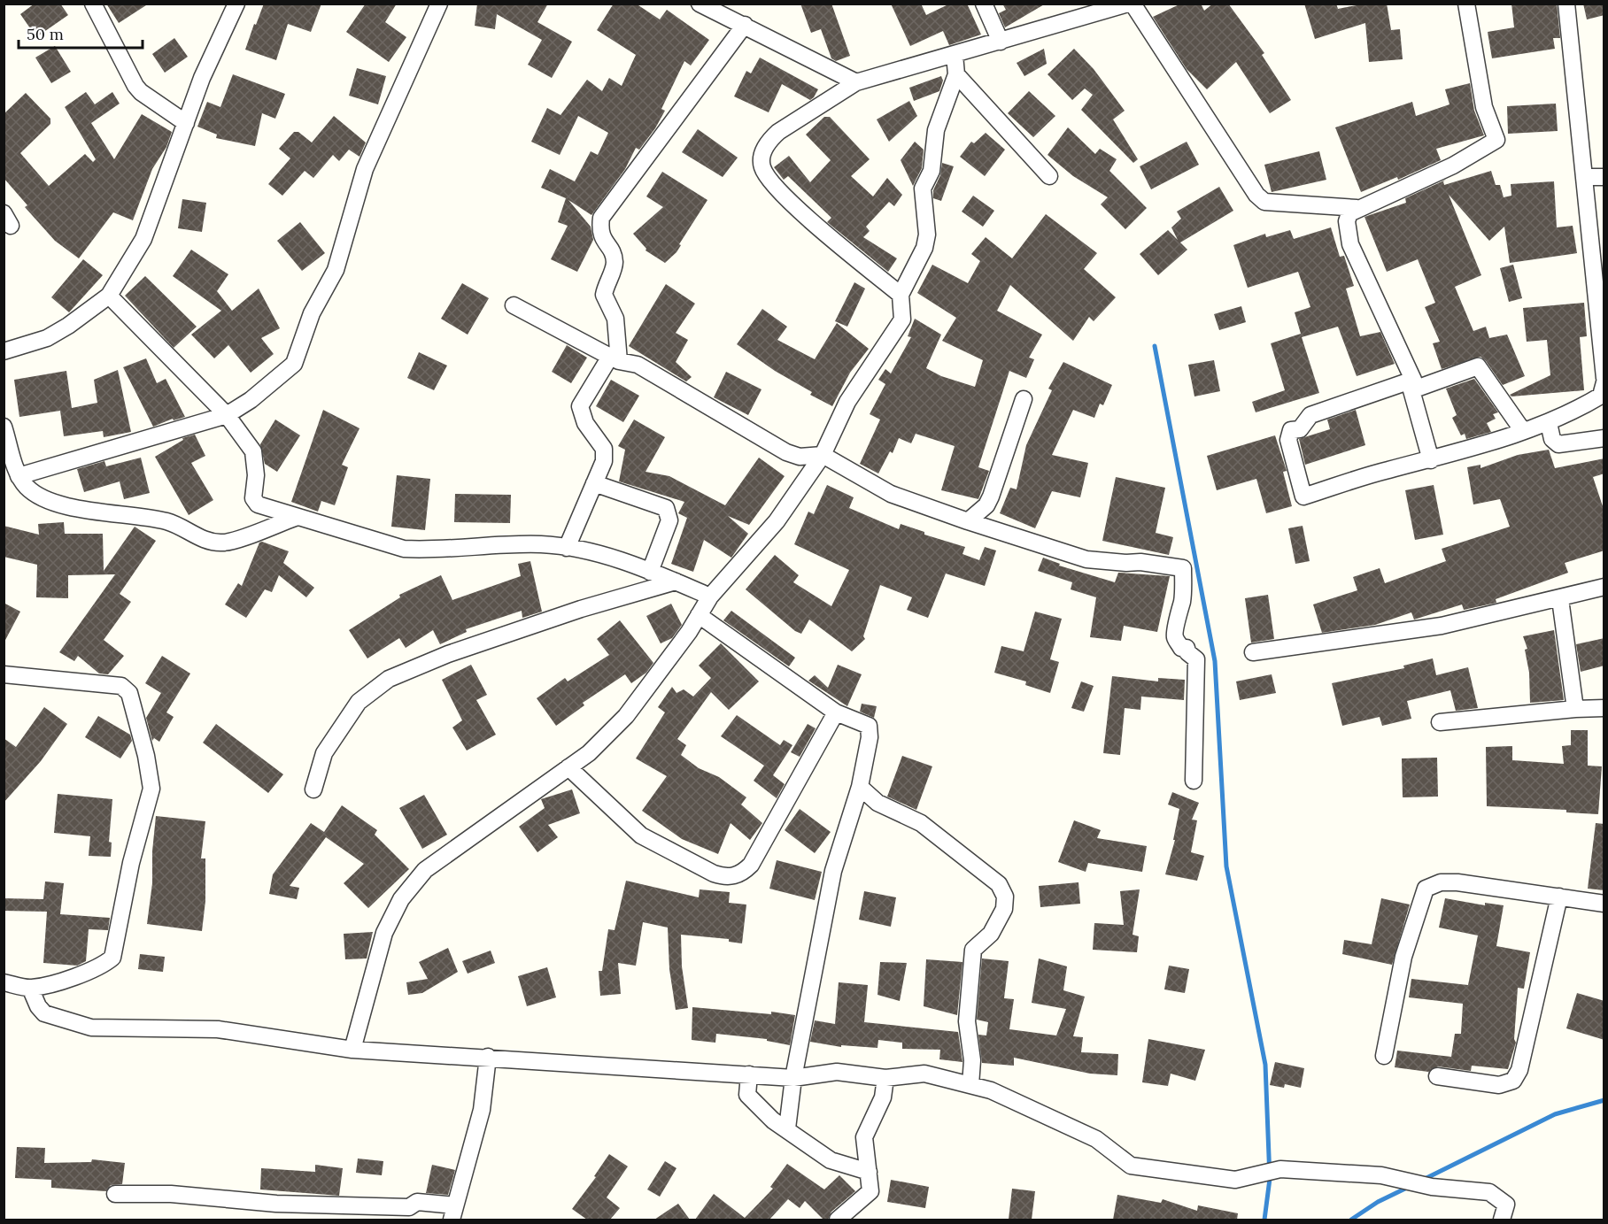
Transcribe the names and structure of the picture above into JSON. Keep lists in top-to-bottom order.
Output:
{
  "scale_bar": "50 m"
}
